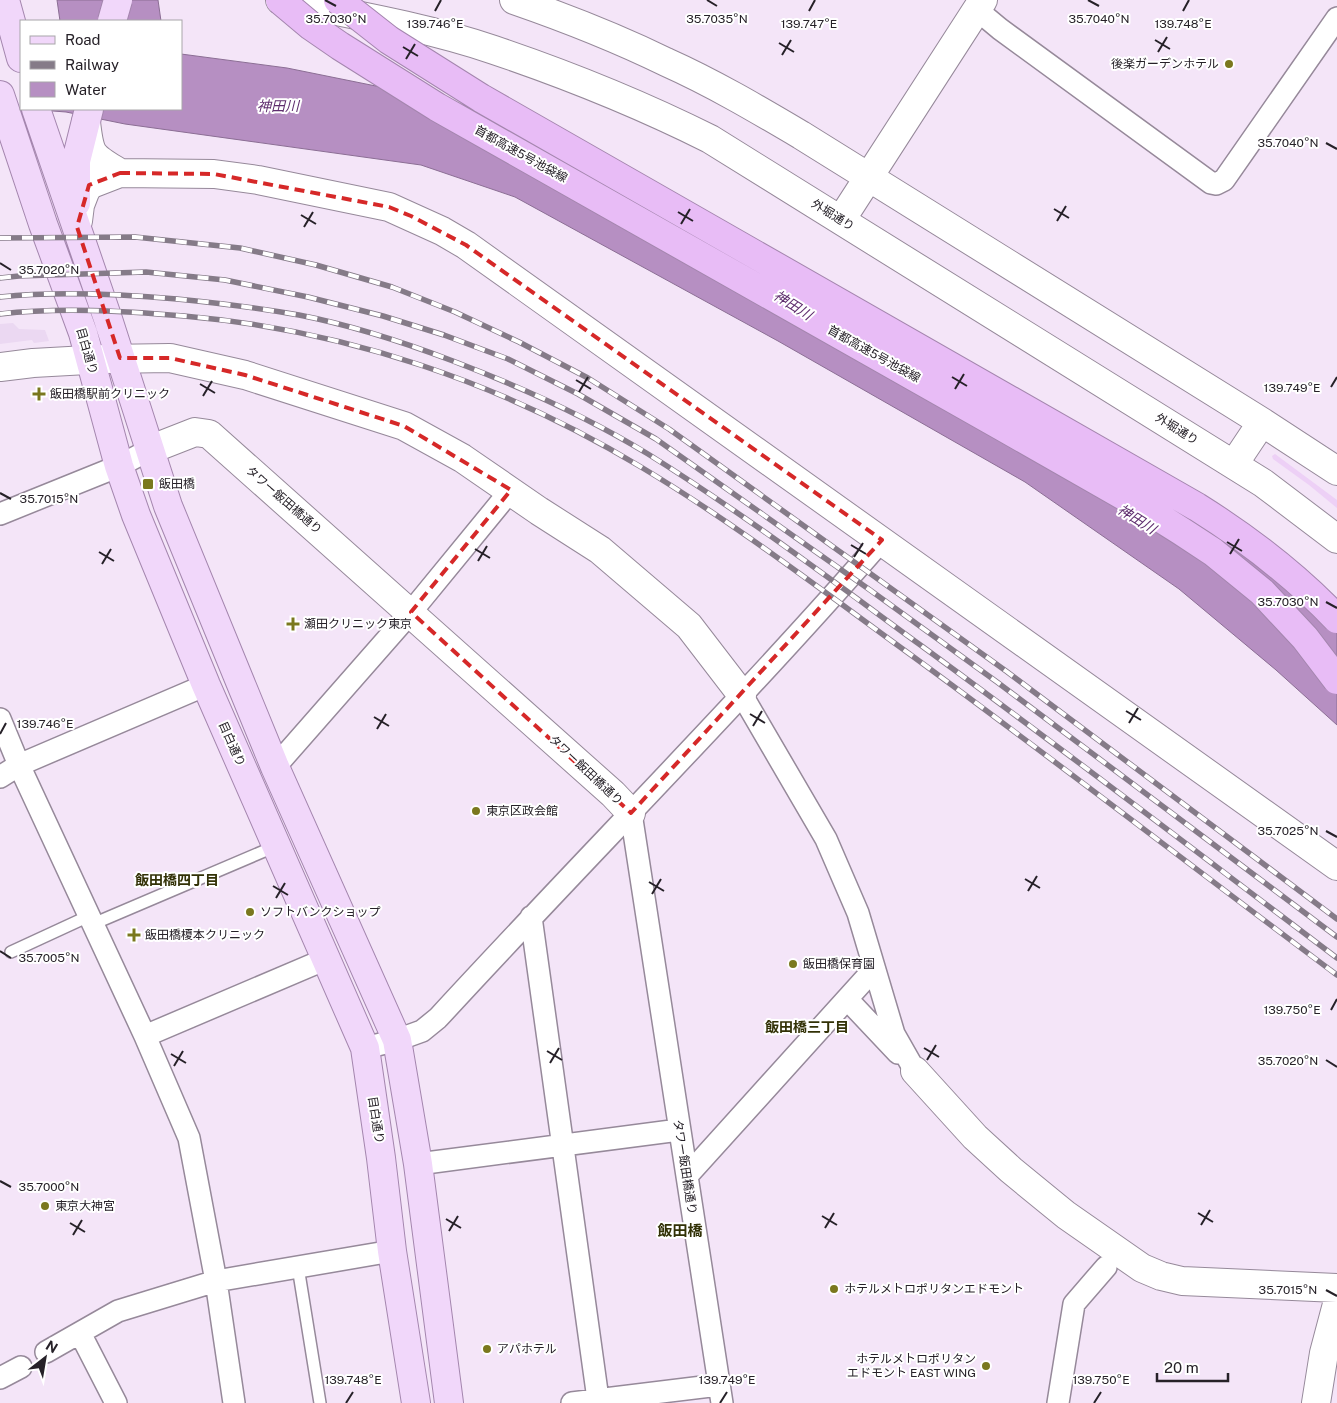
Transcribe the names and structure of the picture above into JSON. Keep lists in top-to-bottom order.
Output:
{
  "streets": {
    "highway": ["首都高速5号池袋線"],
    "main road": ["目白通り"],
    "street": ["外堀通り", "タワー飯田橋通り"]
  },
  "crossings": [
    ["首都高速5号池袋線", "外堀通り"]
  ],
  "districts": ["飯田橋四丁目", "飯田橋三丁目", "飯田橋"],
  "water": ["神田川"],
  "places": {
    "other": [
      "後楽ガーデンホテル",
      "東京区政会館",
      "ソフトバンクショップ",
      "飯田橋保育園",
      "東京大神宮",
      "ホテルメトロポリタンエドモント",
      "アパホテル",
      "ホテルメトロポリタン エドモント EAST WING"
    ],
    "health": ["飯田橋駅前クリニック", "瀬田クリニック東京", "飯田橋榎本クリニック"],
    "transit": ["飯田橋"]
  },
  "legend": ["Road", "Railway", "Water"],
  "scale_bar": "20 m",
  "north": "top right",
  "coordinates": [
    "35.7030°N",
    "35.7035°N",
    "35.7040°N",
    "139.747°E",
    "139.746°E",
    "139.748°E",
    "35.7020°N",
    "139.749°E",
    "35.7015°N",
    "35.7025°N",
    "35.7005°N",
    "139.750°E",
    "35.7000°N"
  ]
}
